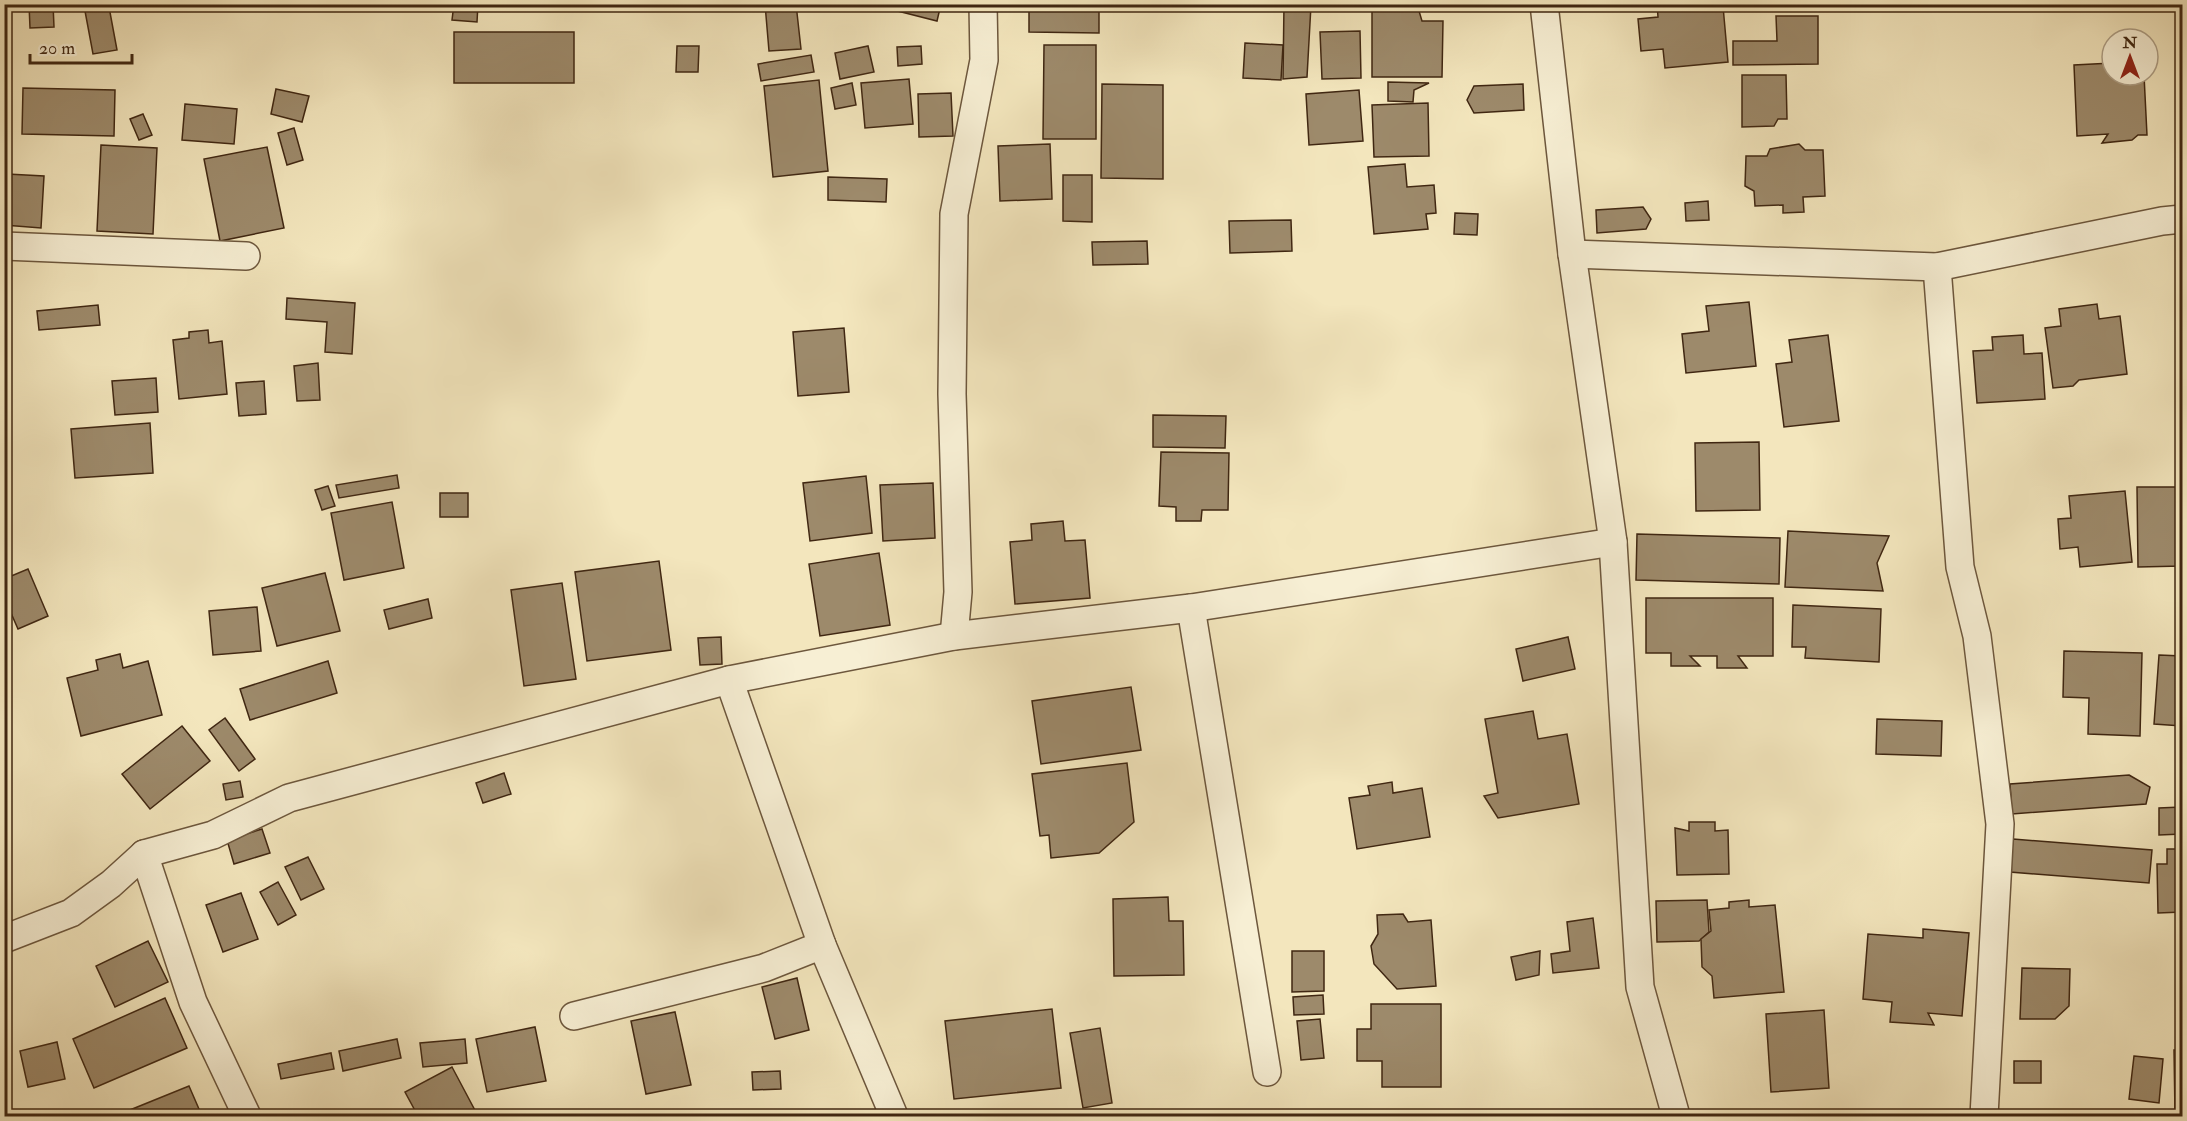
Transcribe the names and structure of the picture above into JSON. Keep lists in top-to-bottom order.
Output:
{
  "scale_bar": "20 m",
  "north": "top"
}
